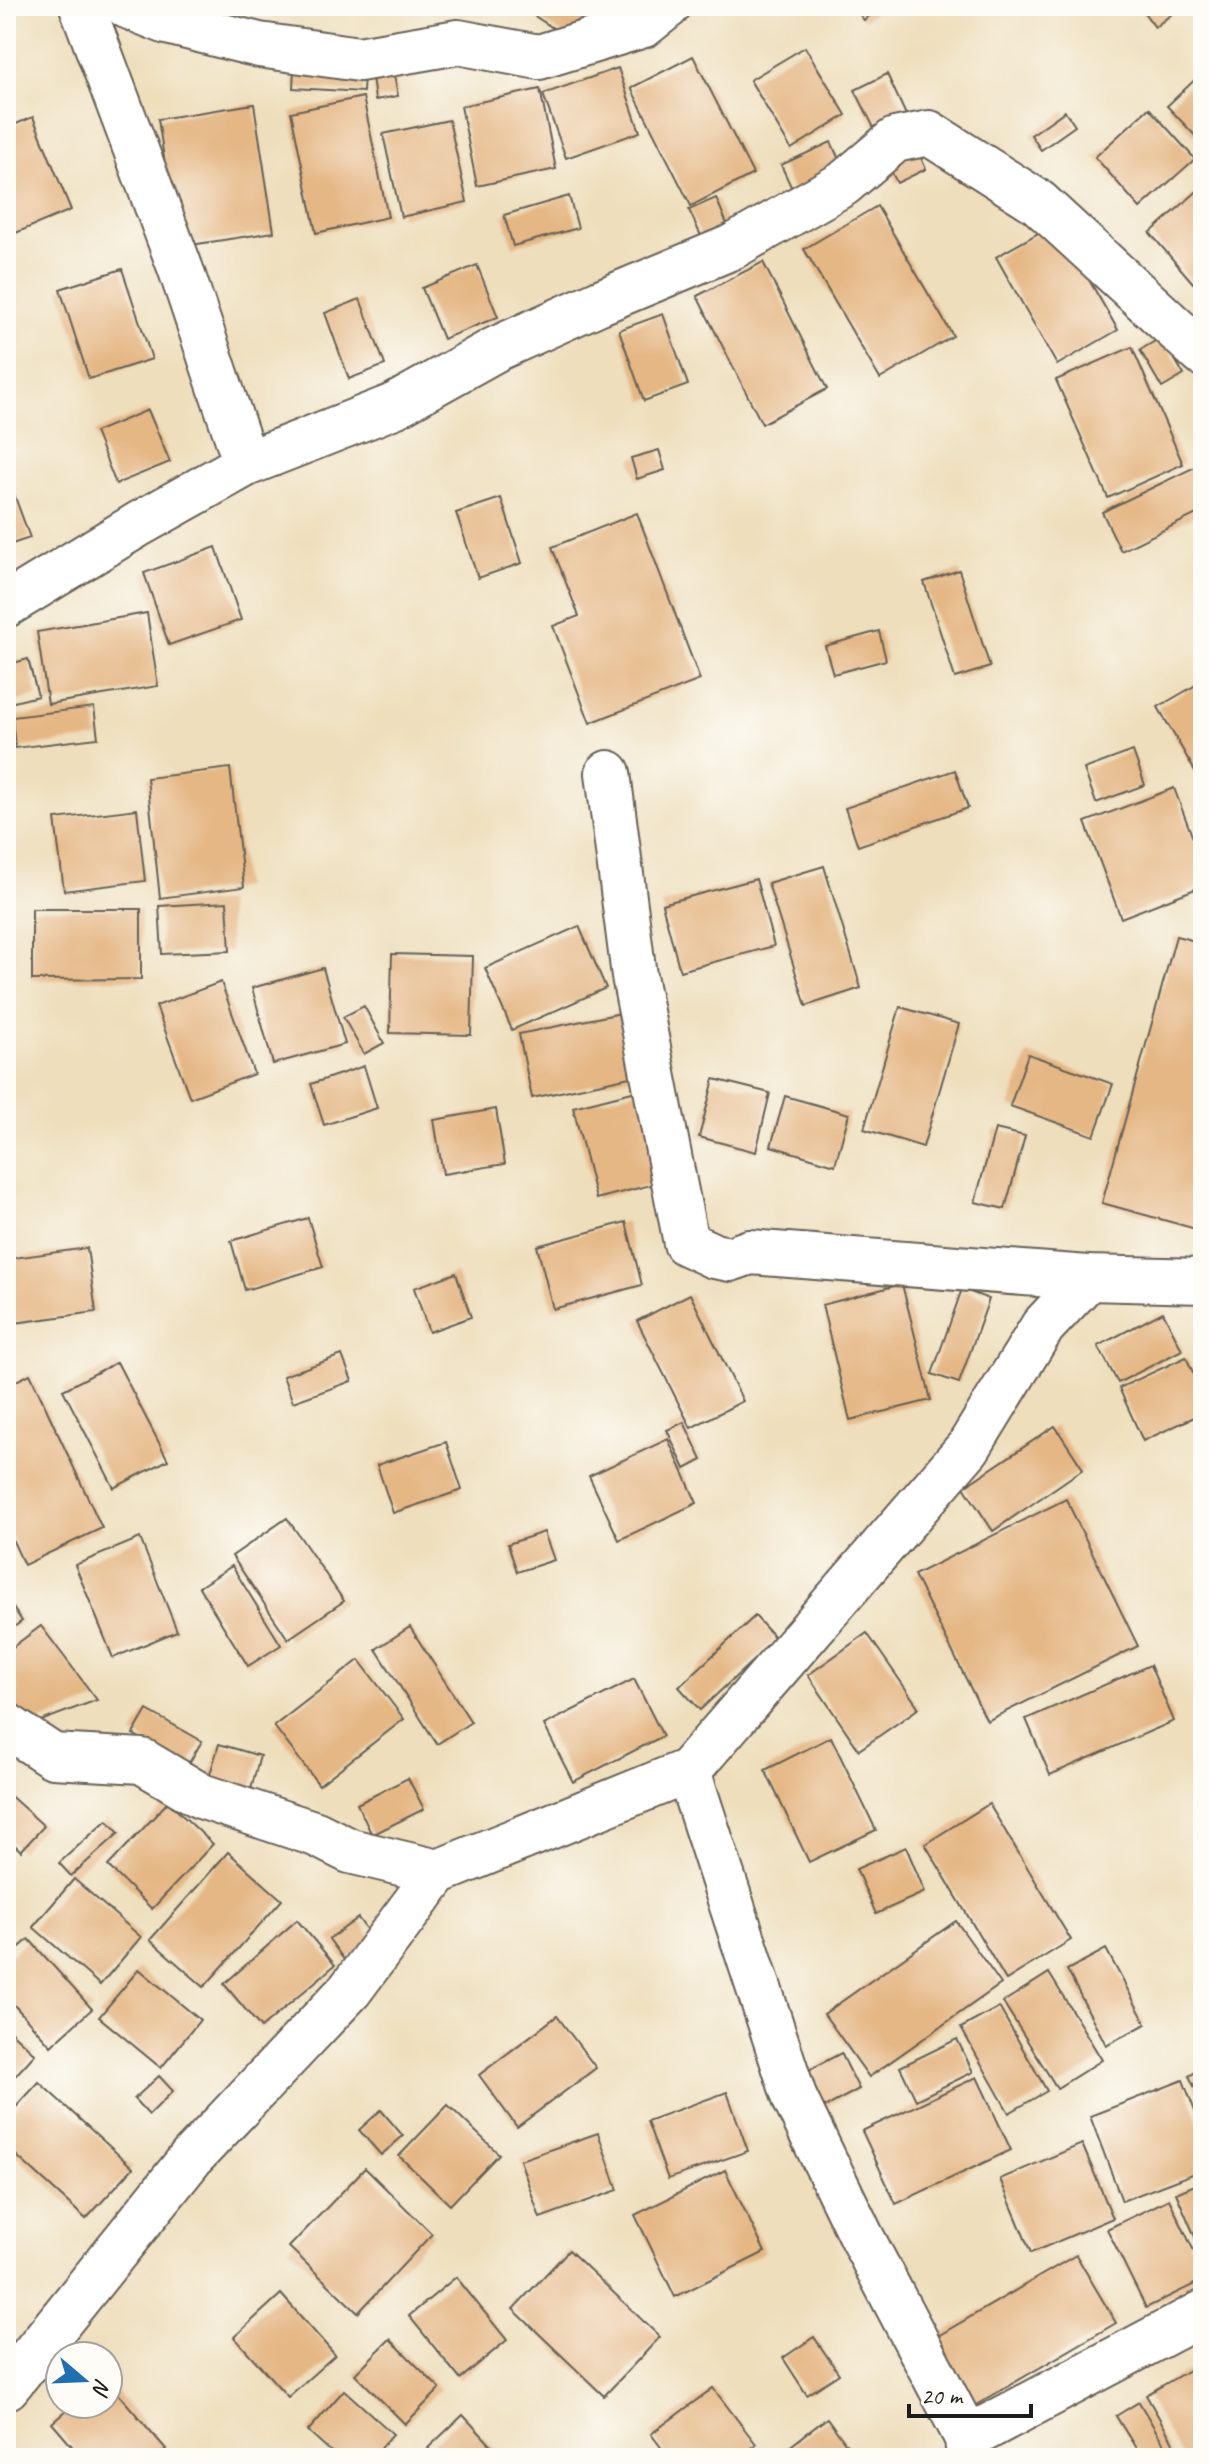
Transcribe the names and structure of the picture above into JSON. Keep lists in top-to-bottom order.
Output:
{
  "scale_bar": "20 m",
  "north": "right"
}
